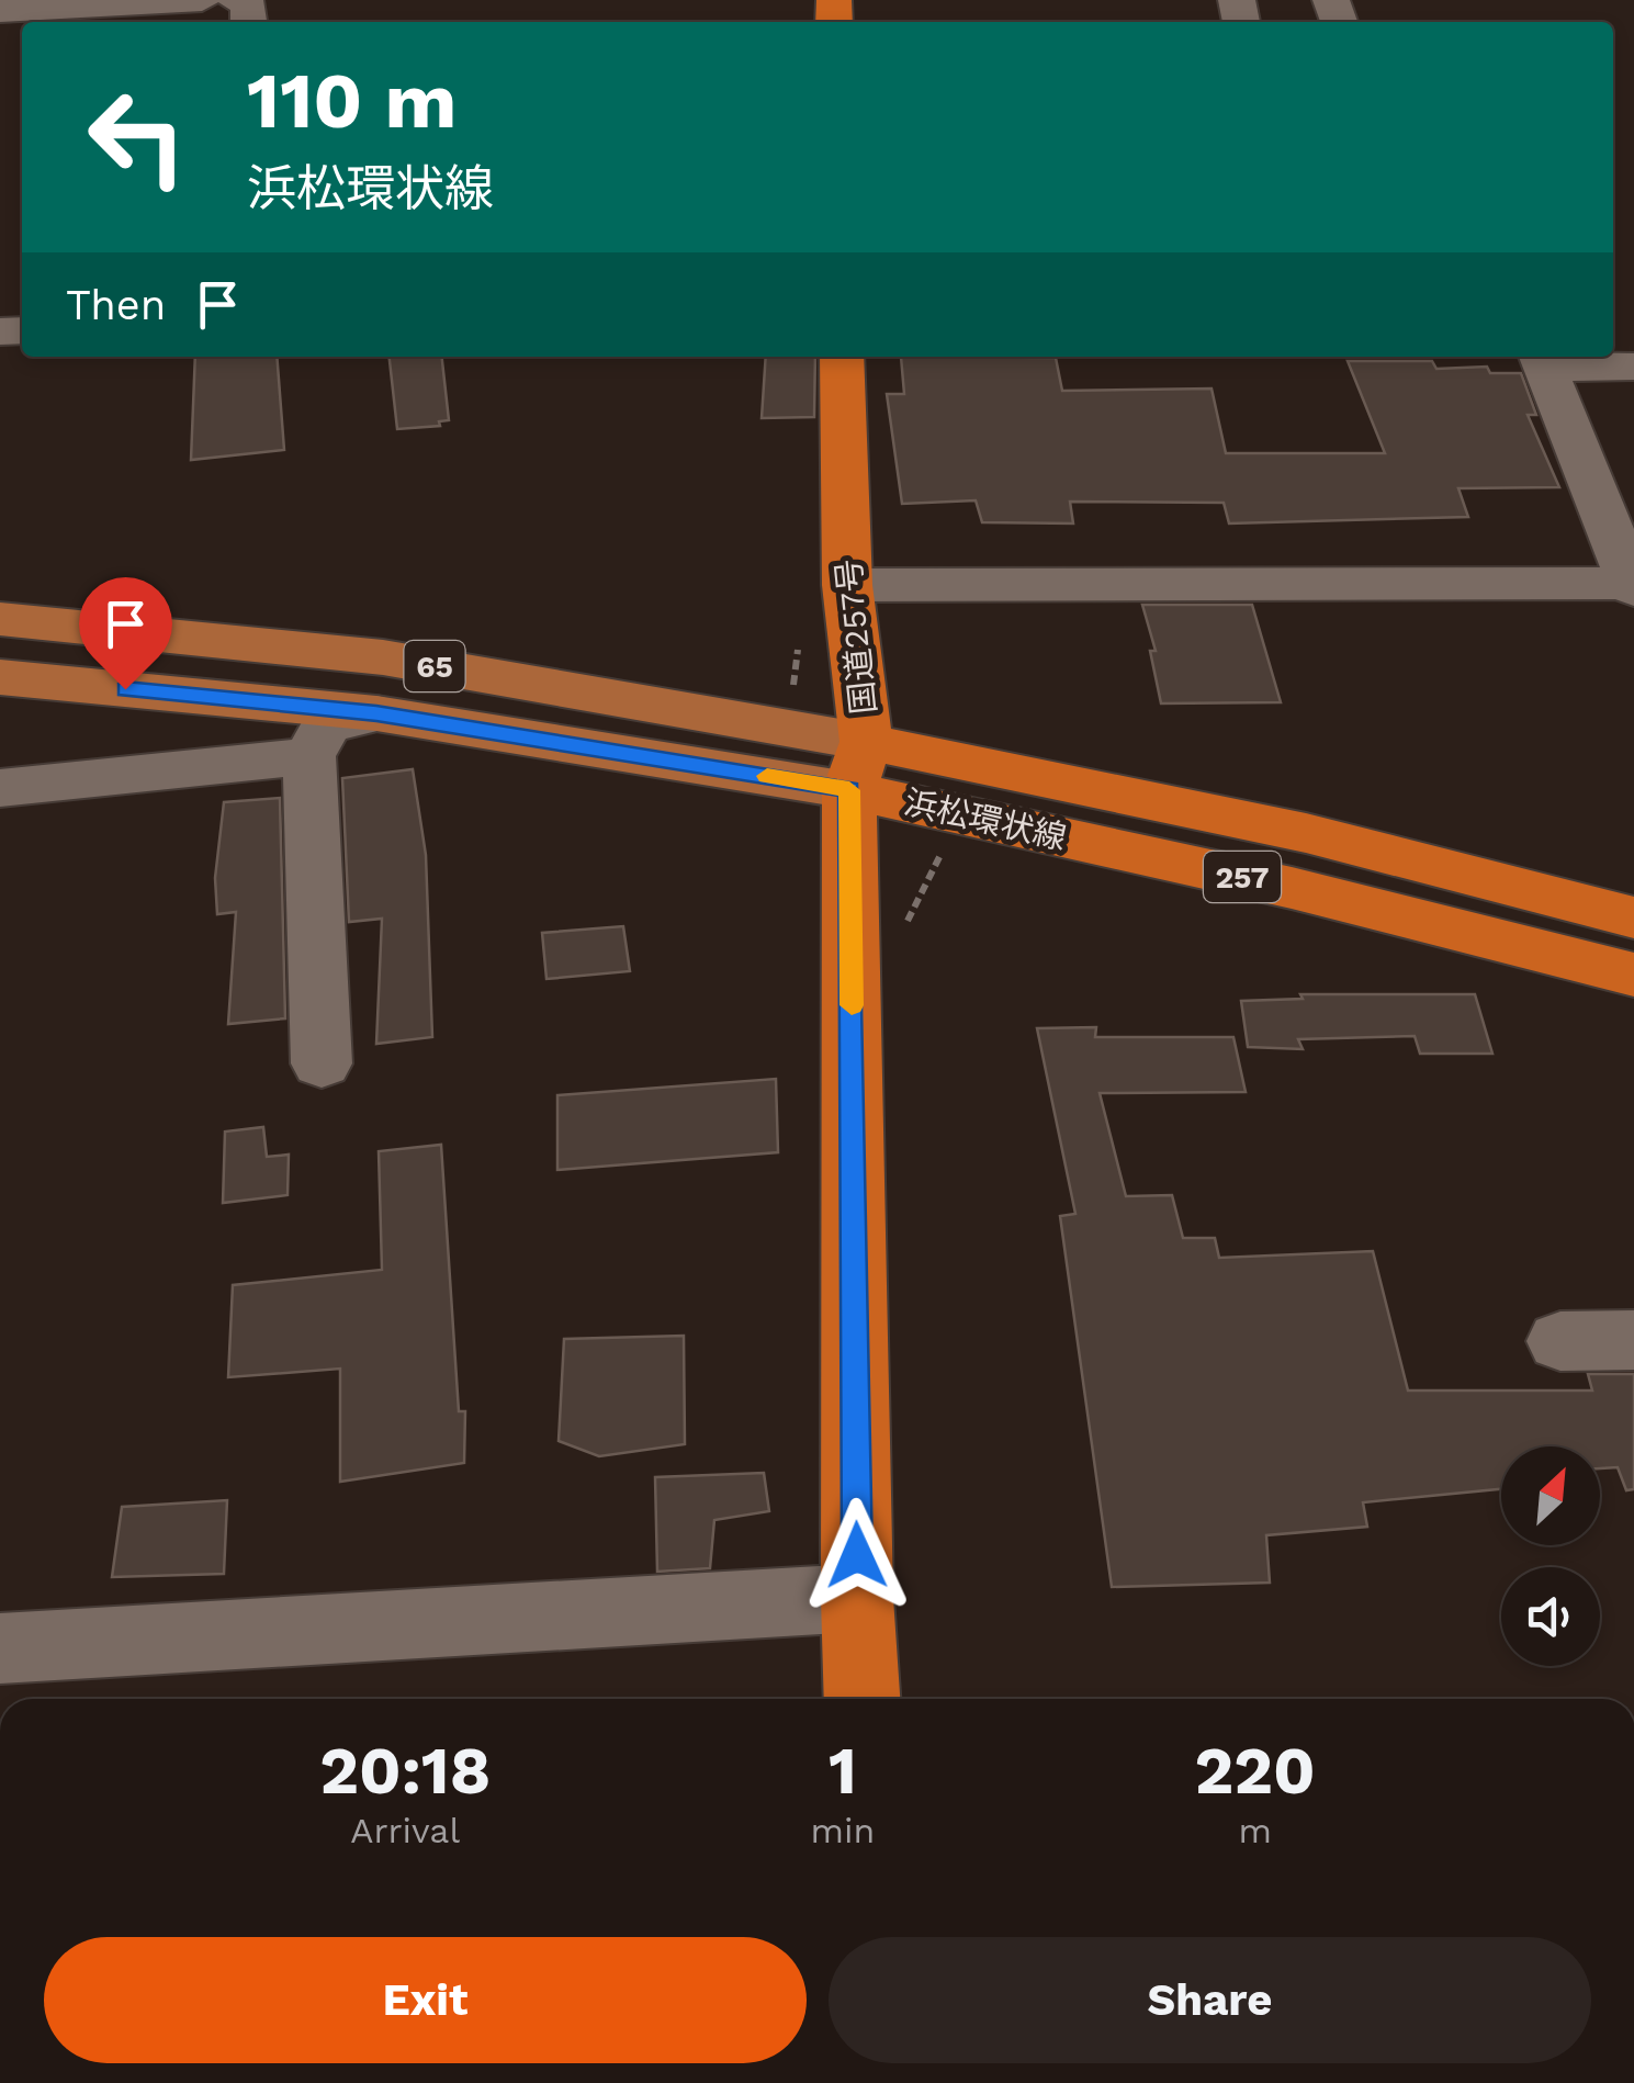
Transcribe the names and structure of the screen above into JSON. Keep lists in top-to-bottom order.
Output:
{
  "streets": {
    "highway": ["国道257号", "浜松環状線", "257"],
    "main road": ["65"]
  },
  "crossings": [
    ["国道257号", "浜松環状線"]
  ],
  "north": "top right",
  "page": {
    "turn": ["110 m", "浜松環状線"],
    "then": "Then",
    "eta": [
      "20:18",
      "Arrival",
      "1",
      "min",
      "220",
      "m"
    ],
    "buttons": ["Exit", "Share"]
  }
}
